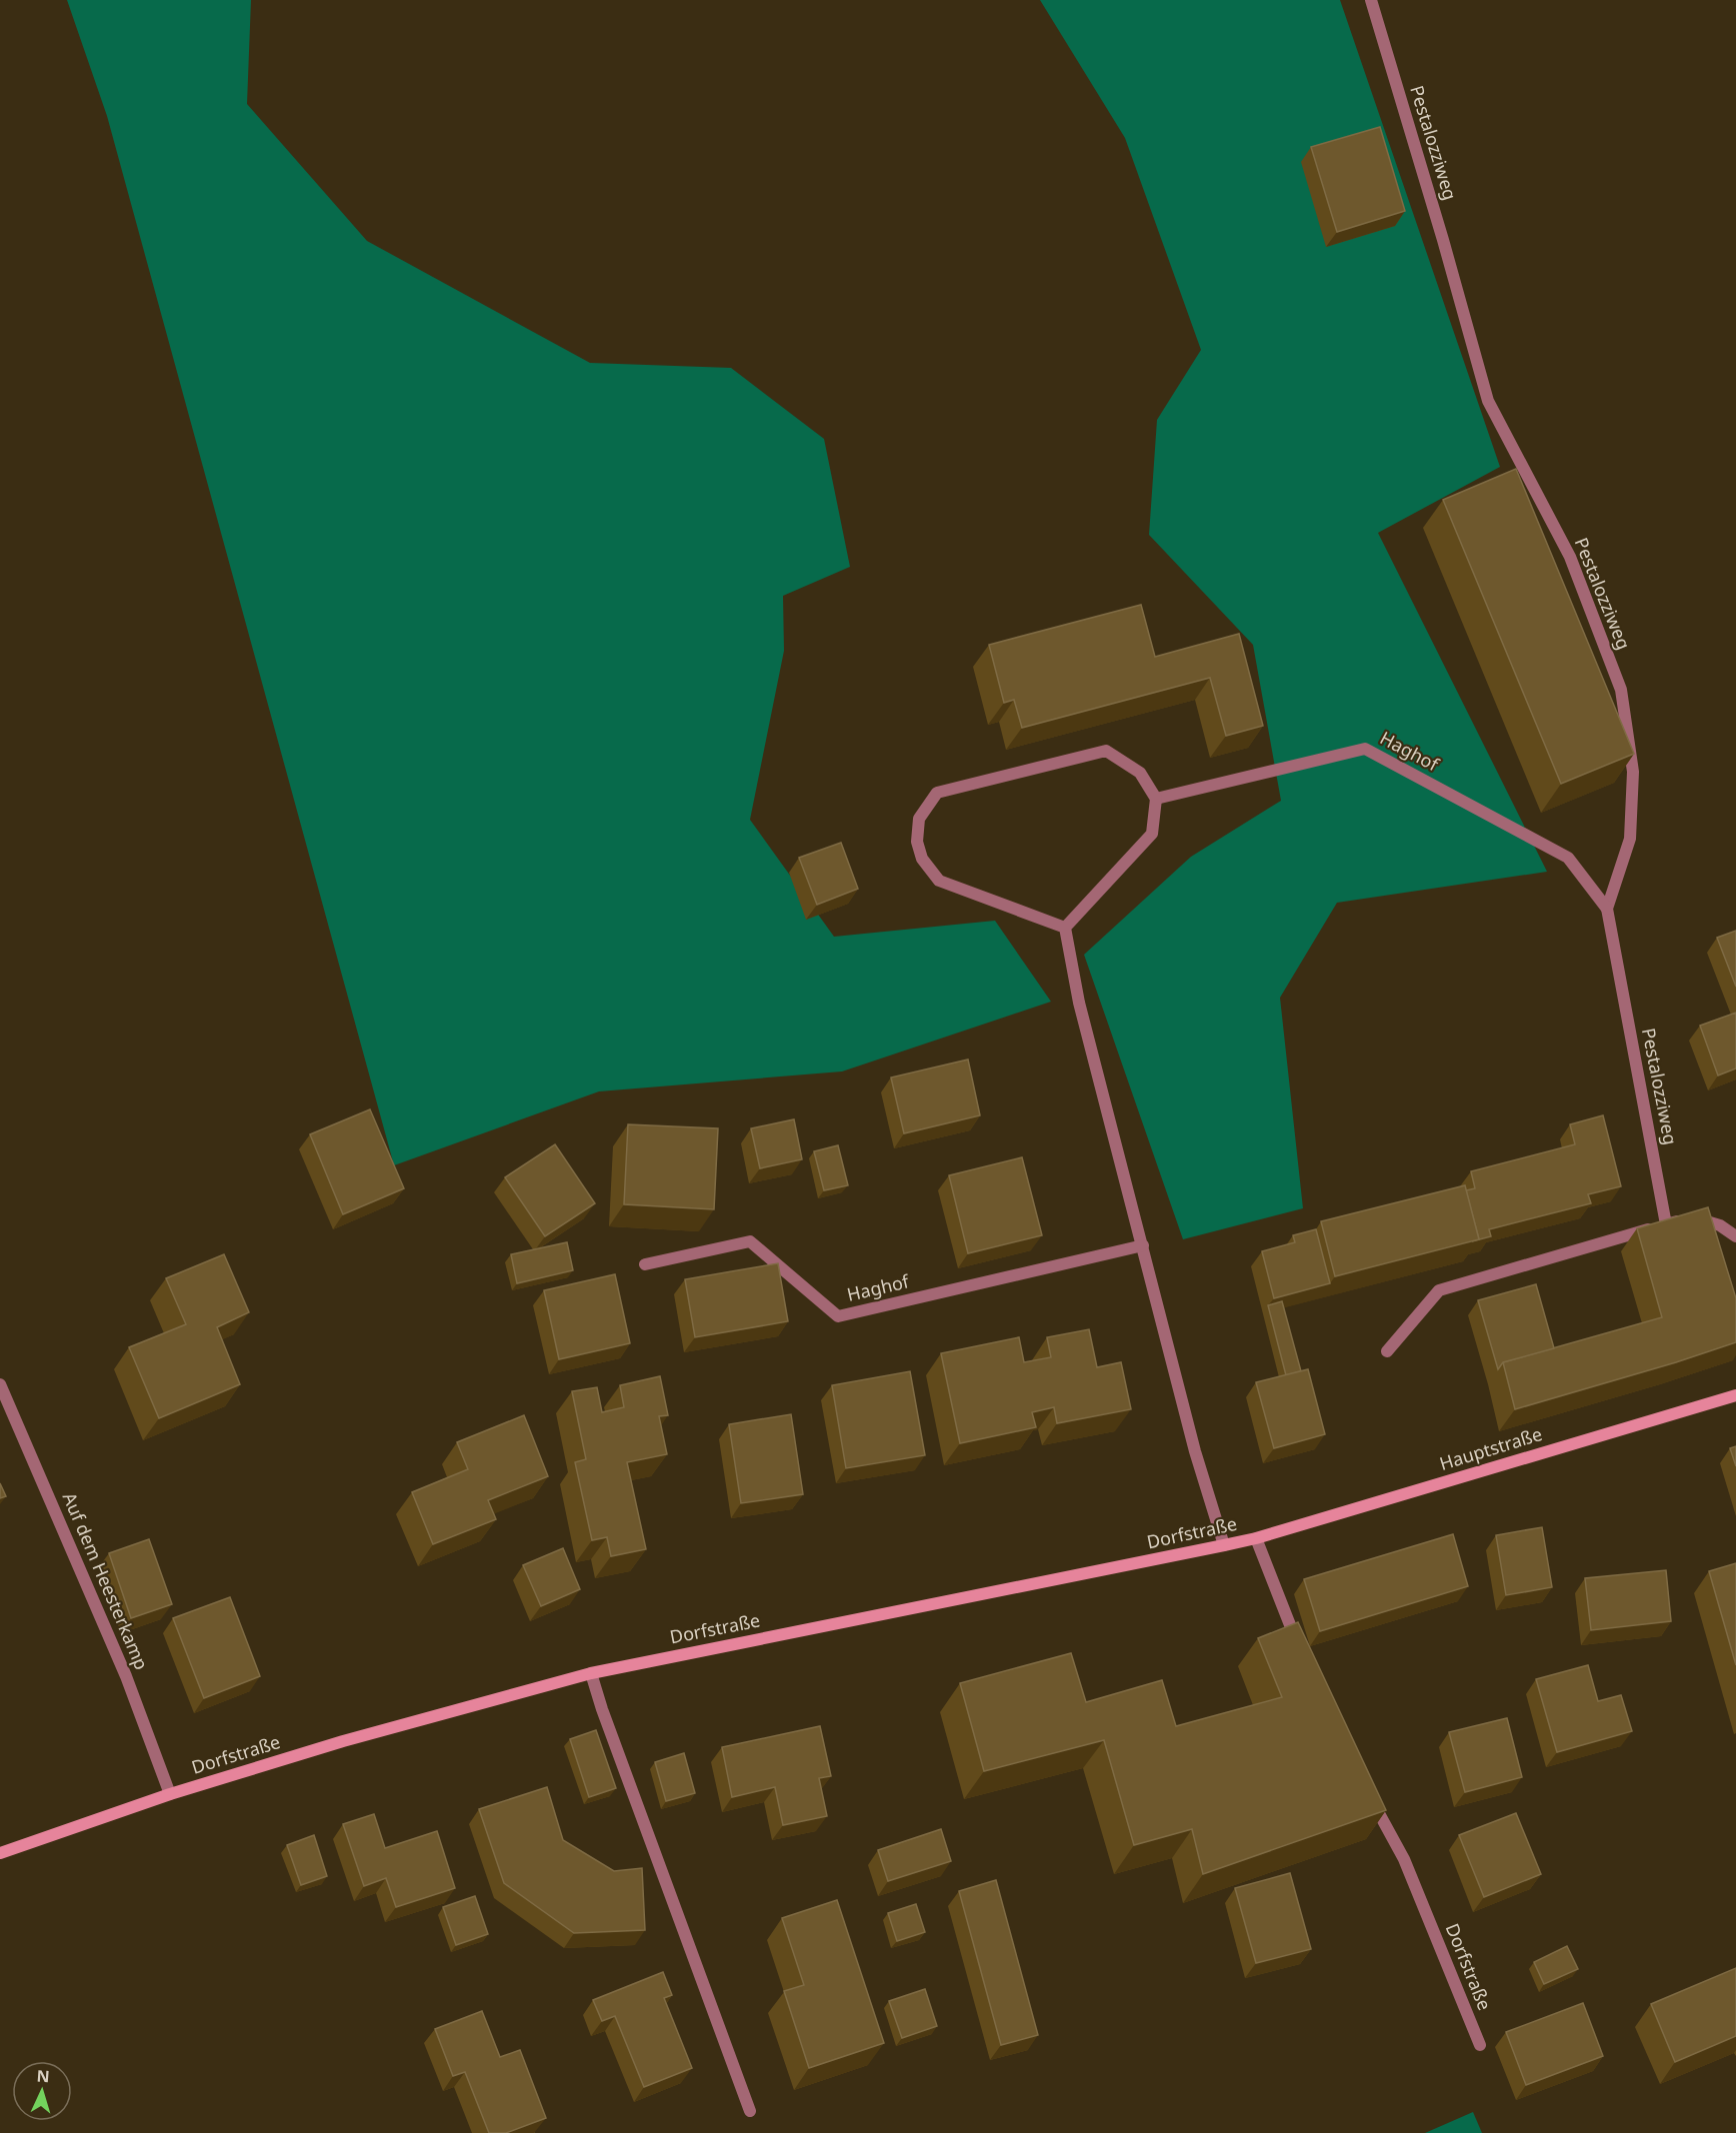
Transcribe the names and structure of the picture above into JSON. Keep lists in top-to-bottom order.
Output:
{
  "streets": {
    "main road": ["Hauptstraße", "Dorfstraße"],
    "lane": ["Pestalozziweg", "Haghof", "Auf dem Heesterkamp"]
  },
  "crossings": [
    ["Pestalozziweg", "Haghof"],
    ["Hauptstraße", "Dorfstraße"],
    ["Dorfstraße", "Auf dem Heesterkamp"]
  ],
  "north": "top"
}
